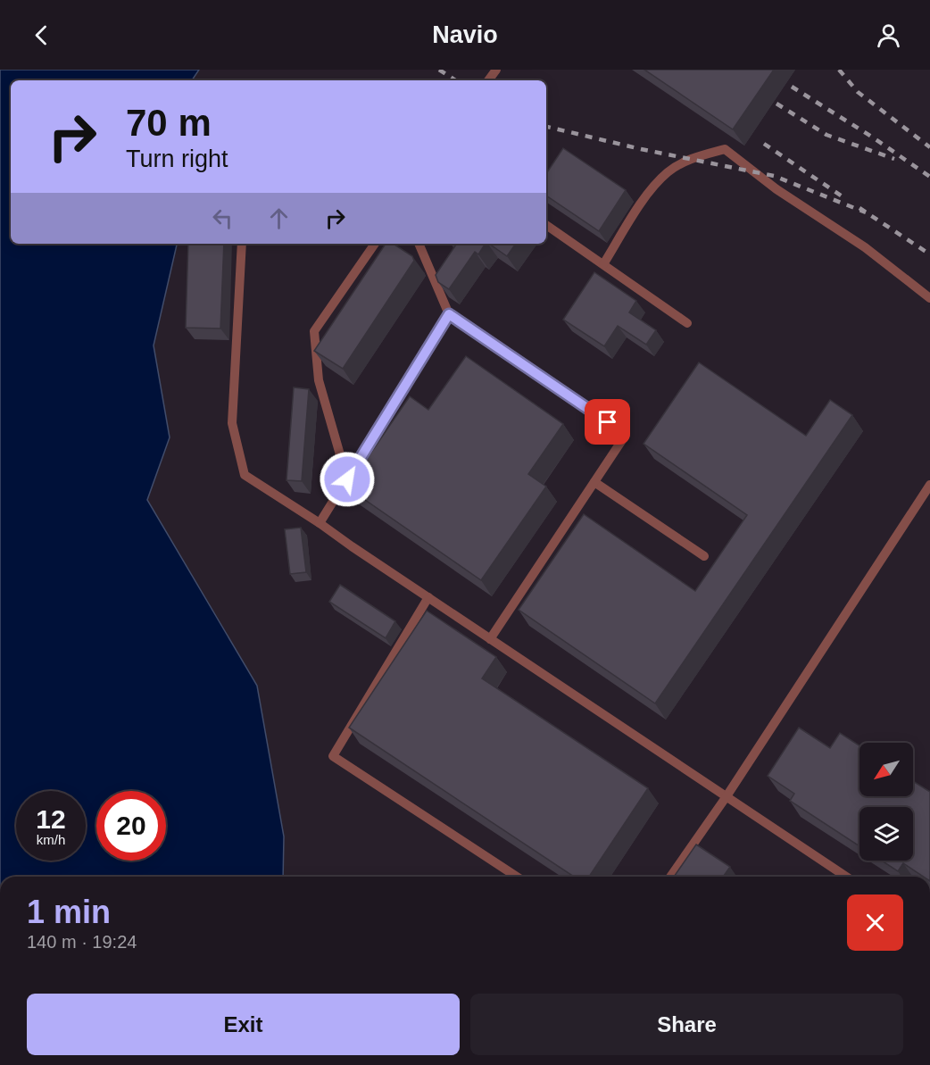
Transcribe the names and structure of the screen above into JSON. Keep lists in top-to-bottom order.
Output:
{
  "north": "bottom left",
  "page": {
    "header": "Navio",
    "turn": ["70 m", "Turn right"],
    "speed": "12 km/h",
    "limit": "20",
    "heading": ["1 min", "140 m · 19:24"],
    "buttons": ["Exit", "Share"]
  }
}
